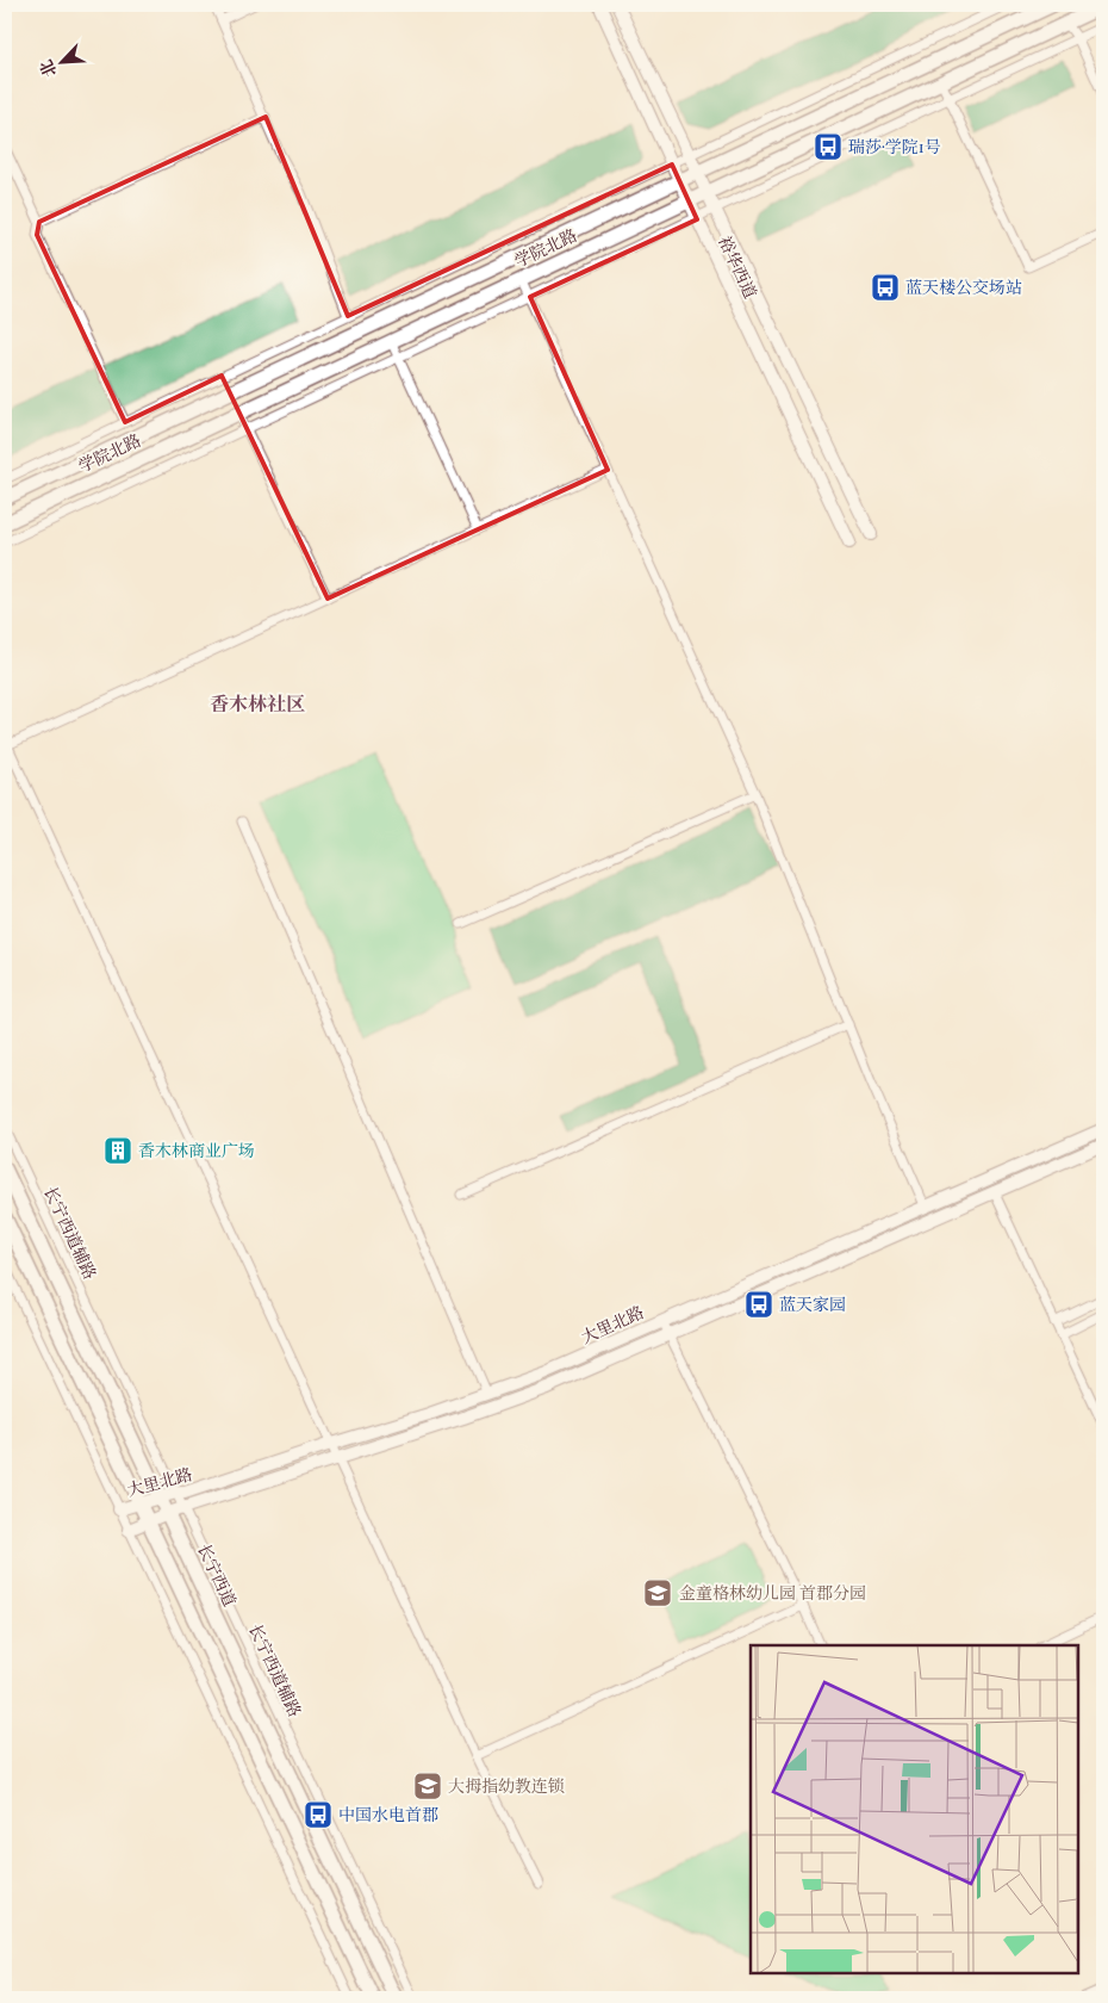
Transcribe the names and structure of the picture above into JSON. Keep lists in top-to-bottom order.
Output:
{
  "streets": {
    "main road": [
      "学院北路",
      "裕华西道",
      "大里北路",
      "长宁西道"
    ],
    "street": ["长宁西道辅路"]
  },
  "crossings": [
    ["学院北路", "裕华西道"],
    ["长宁西道辅路", "大里北路"],
    ["大里北路", "长宁西道"]
  ],
  "districts": ["香木林社区"],
  "places": {
    "bus stop": [
      "瑞莎·学院1号",
      "蓝天楼公交场站",
      "蓝天家园",
      "中国水电首郡"
    ],
    "building": ["香木林商业广场"],
    "school or university": ["金童格林幼儿园 首郡分园", "大拇指幼教连锁"]
  },
  "north": "bottom left"
}
